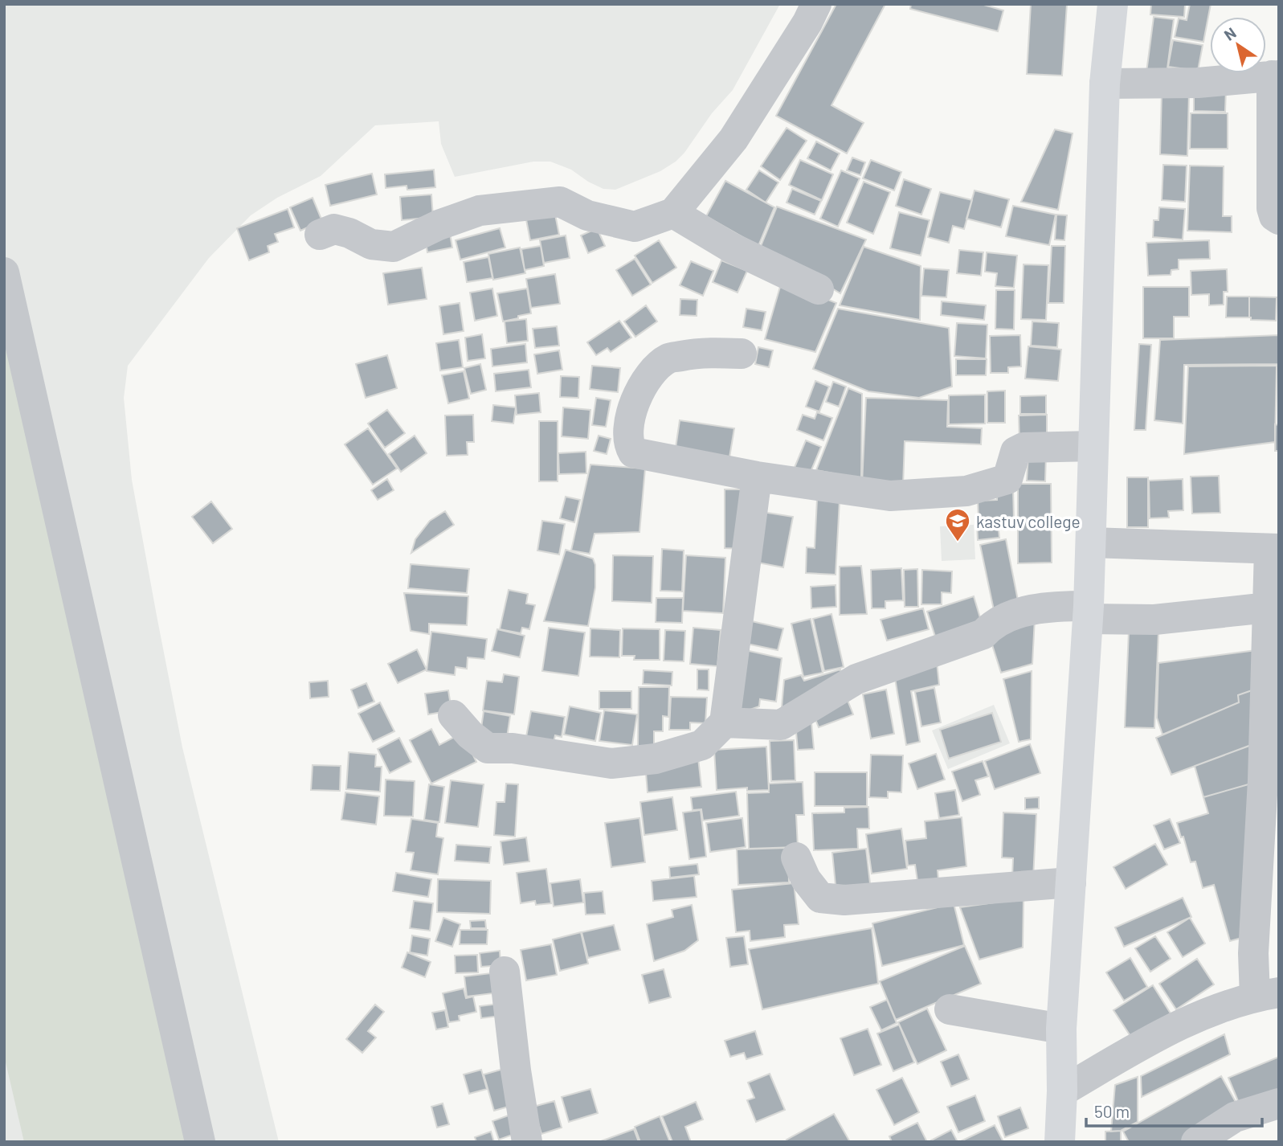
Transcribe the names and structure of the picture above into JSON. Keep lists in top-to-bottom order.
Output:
{
  "places": {
    "school or university": ["kastuv college"]
  },
  "scale_bar": "50 m",
  "north": "top left"
}
